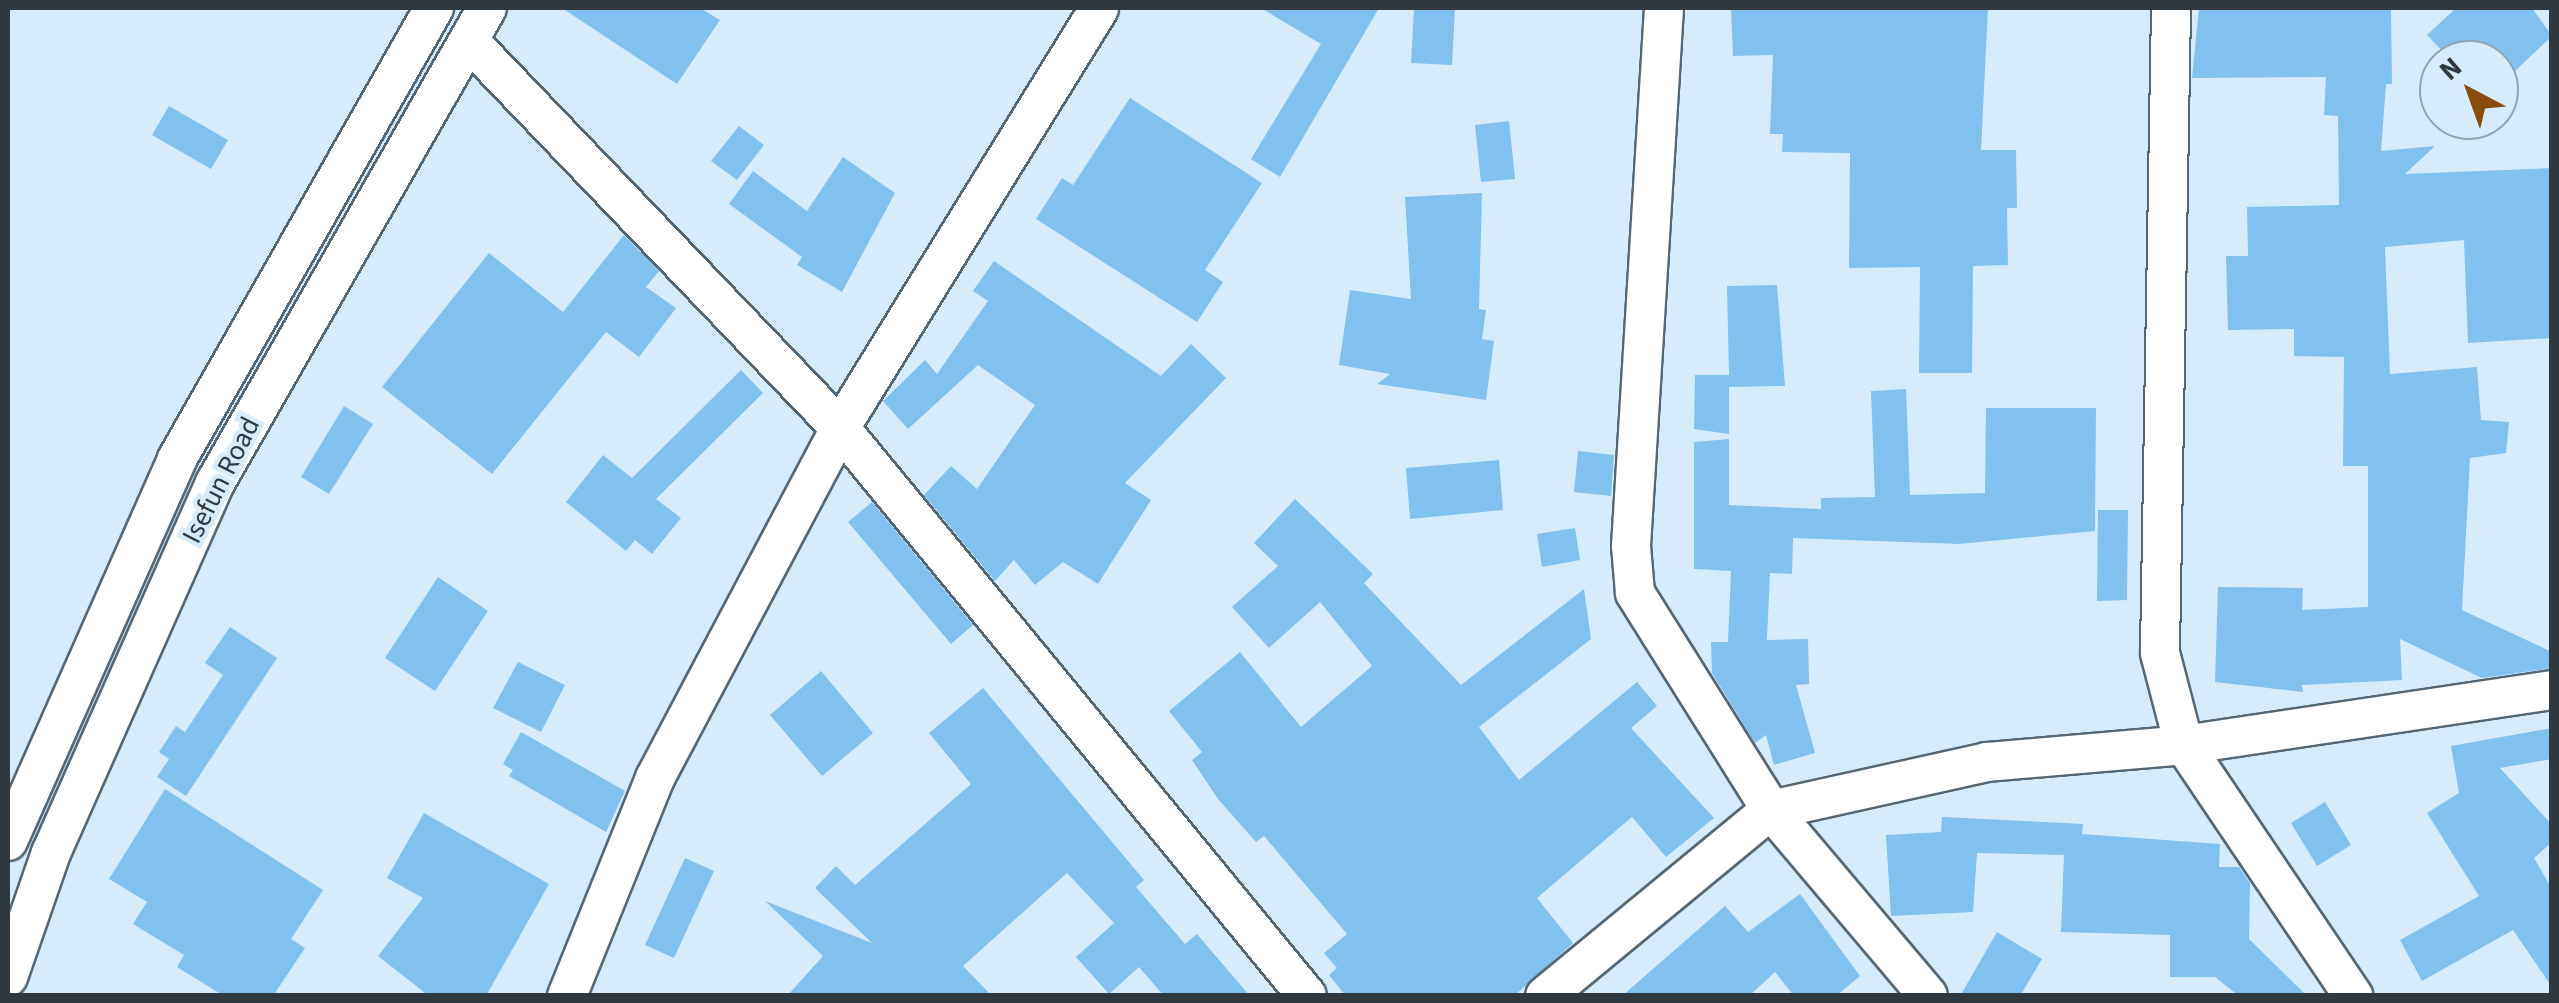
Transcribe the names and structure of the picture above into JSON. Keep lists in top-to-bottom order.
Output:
{
  "streets": {
    "street": ["Isefun Road"]
  },
  "north": "top left"
}
